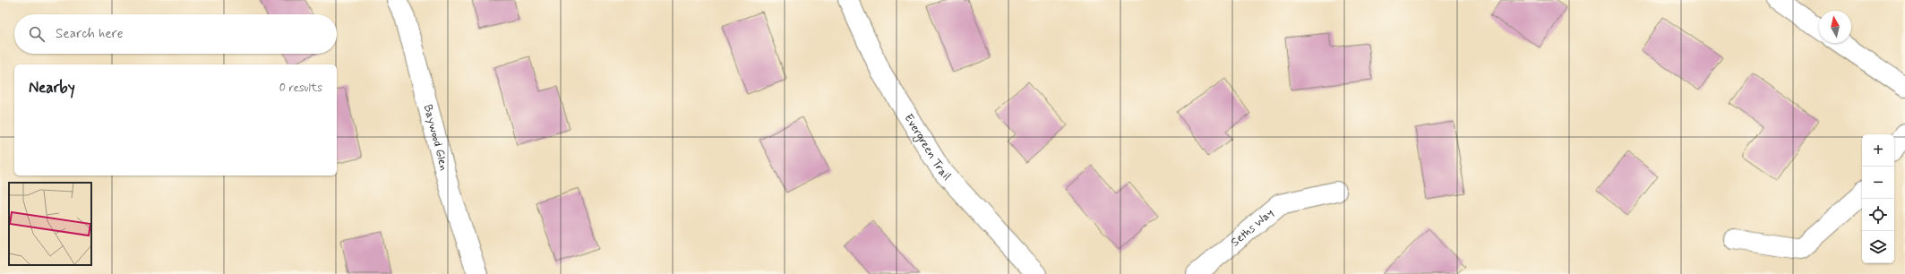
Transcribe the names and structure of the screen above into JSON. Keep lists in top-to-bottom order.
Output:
{
  "streets": {
    "street": ["Baywood Glen", "Evergreen Trail", "Seths Way"]
  },
  "north": "top",
  "page": {
    "search": "Search here",
    "heading": ["Nearby", "0 results"],
    "map_buttons": ["+", "−"]
  }
}
